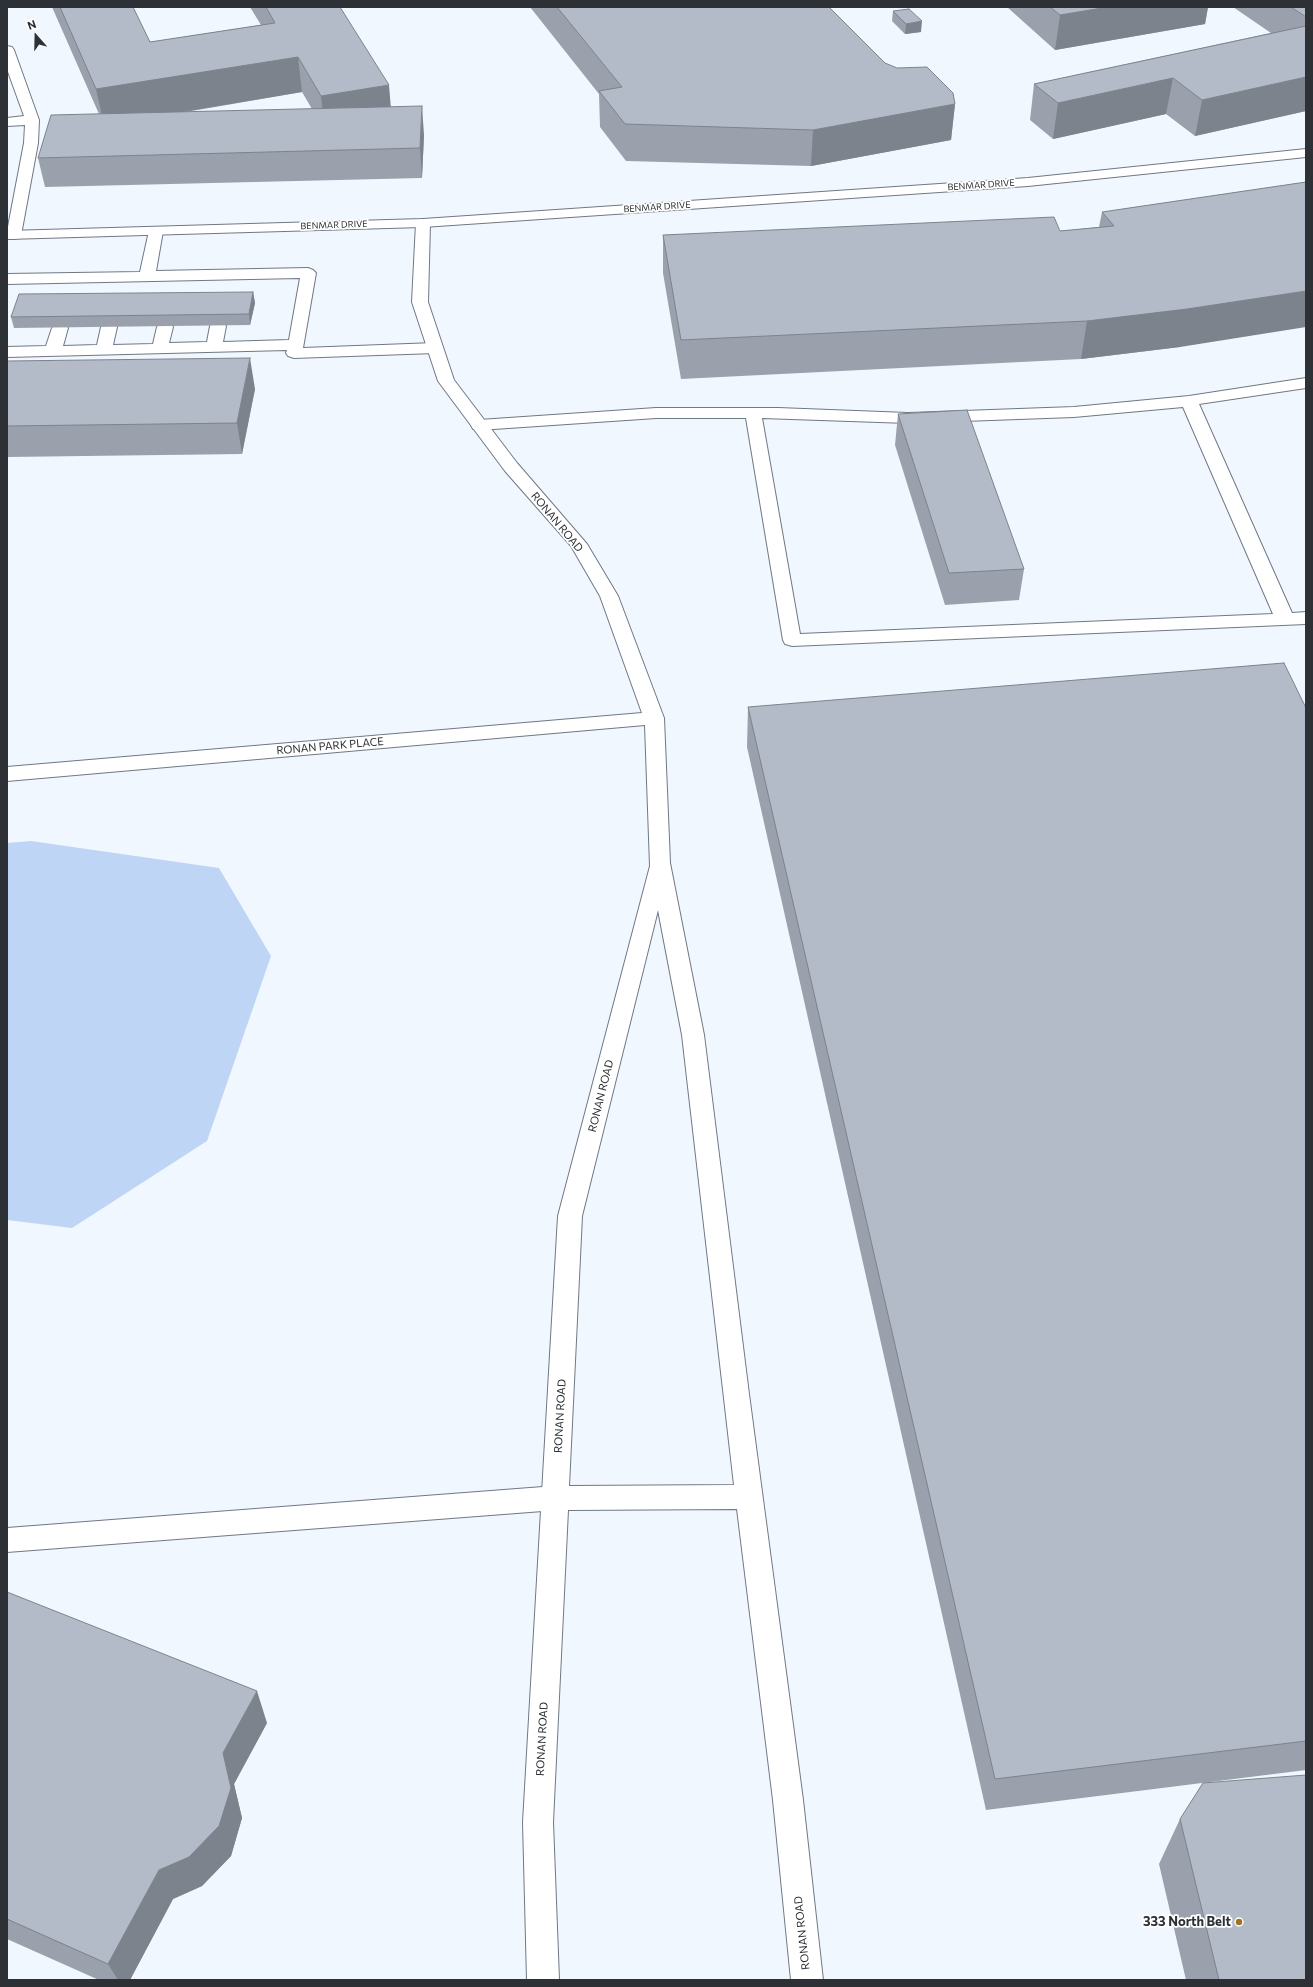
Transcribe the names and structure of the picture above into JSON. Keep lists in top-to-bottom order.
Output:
{
  "streets": {
    "street": ["BENMAR DRIVE", "RONAN ROAD", "RONAN PARK PLACE"]
  },
  "crossings": [
    ["BENMAR DRIVE", "RONAN ROAD"],
    ["RONAN ROAD", "RONAN PARK PLACE"]
  ],
  "places": ["333 North Belt"],
  "north": "top"
}
